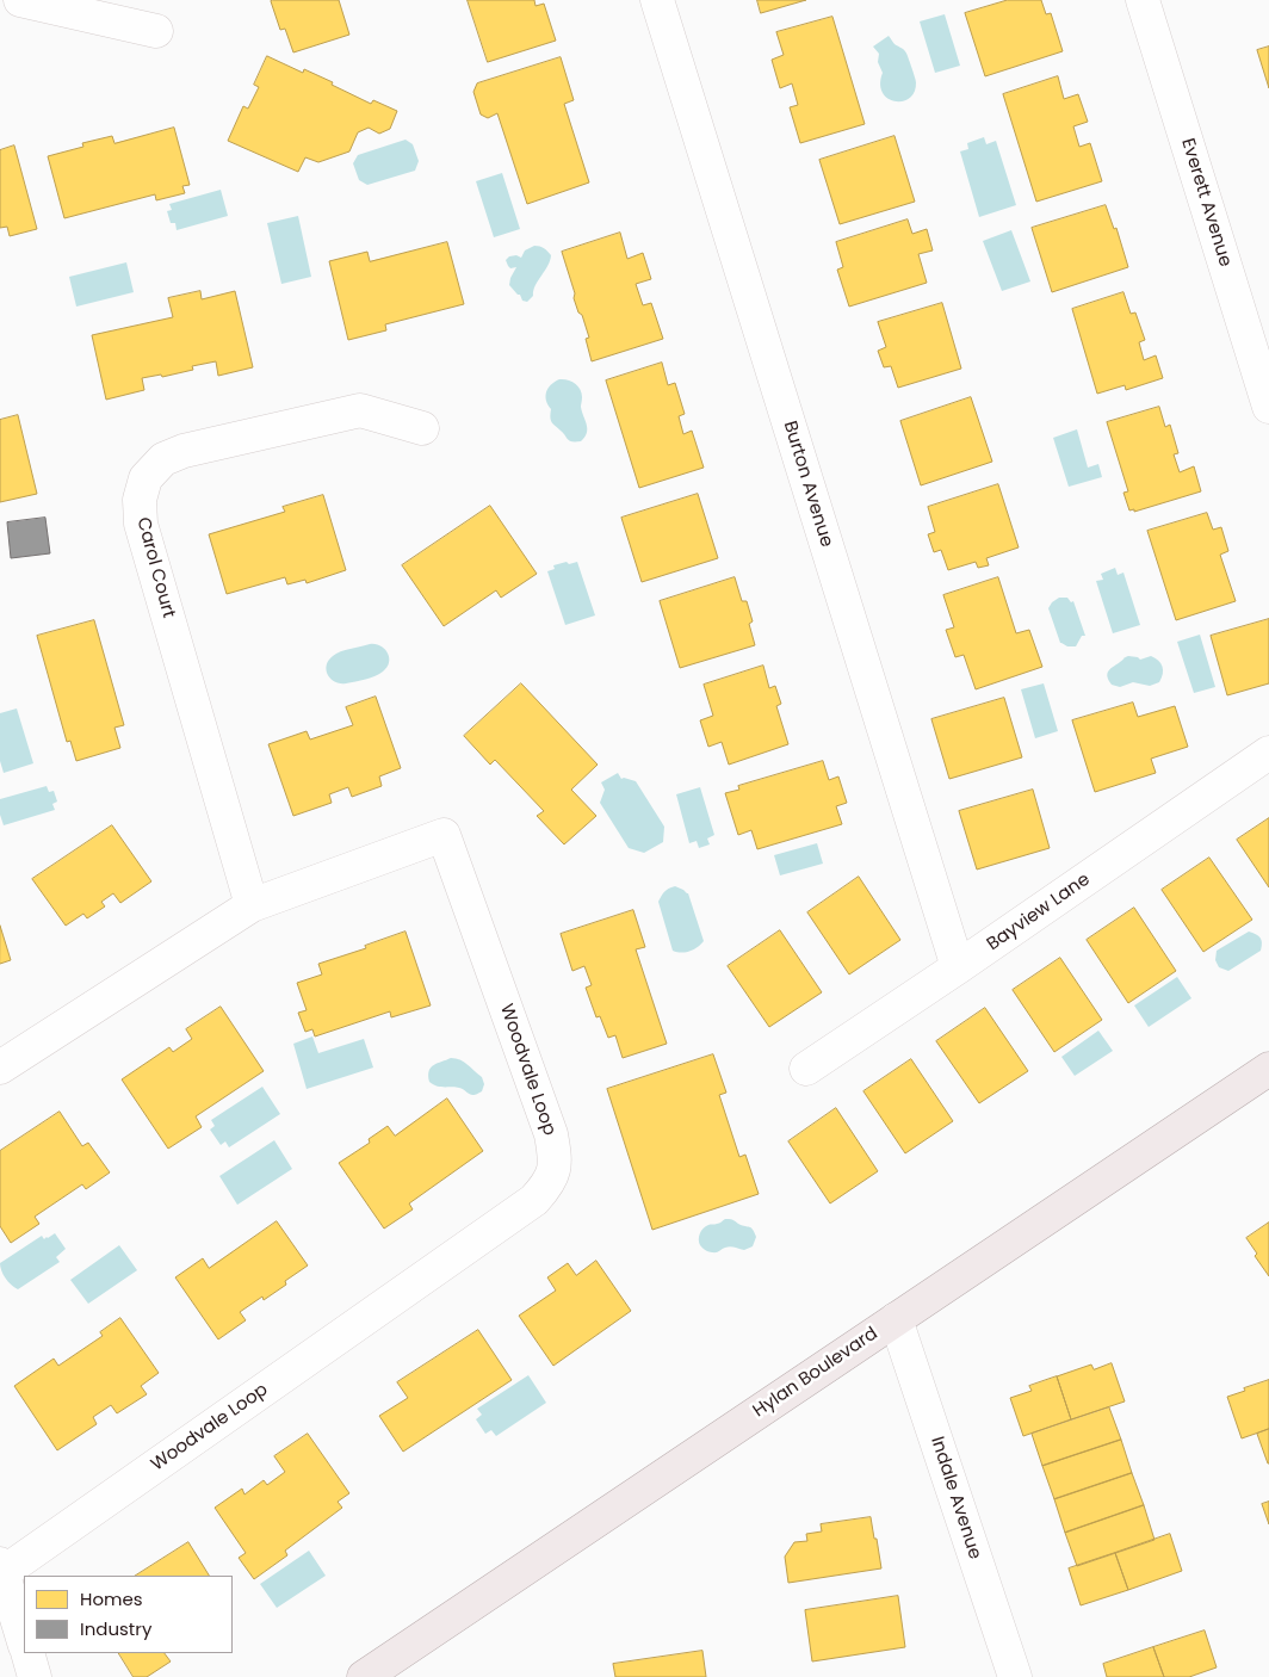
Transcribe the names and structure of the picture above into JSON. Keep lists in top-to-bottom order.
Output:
{
  "streets": {
    "main road": ["Hylan Boulevard"],
    "street": [
      "Everett Avenue",
      "Burton Avenue",
      "Carol Court",
      "Bayview Lane",
      "Woodvale Loop",
      "Indale Avenue"
    ]
  },
  "crossings": [
    ["Burton Avenue", "Bayview Lane"],
    ["Carol Court", "Woodvale Loop"],
    ["Hylan Boulevard", "Indale Avenue"]
  ],
  "legend": ["Homes", "Industry"]
}
